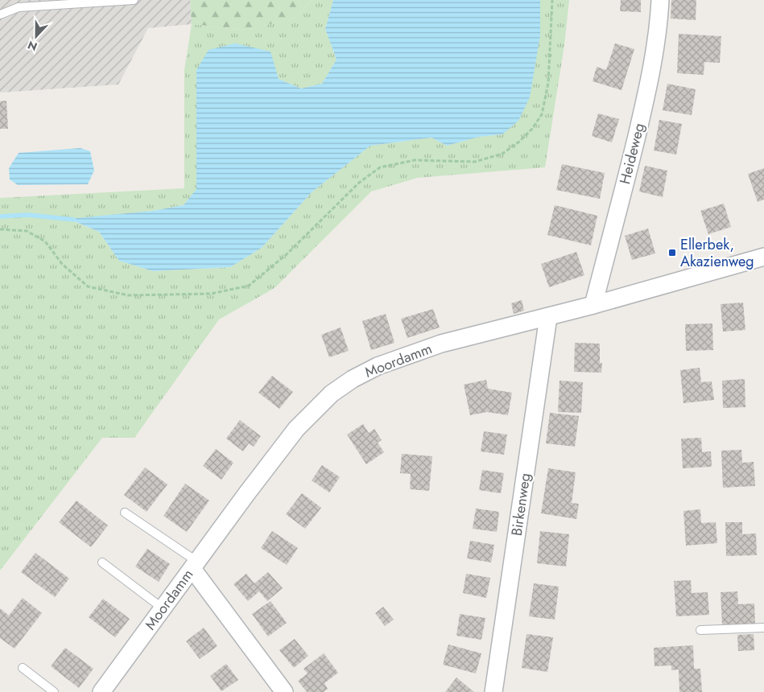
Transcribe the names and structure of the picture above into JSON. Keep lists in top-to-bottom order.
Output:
{
  "streets": {
    "street": ["Heideweg", "Moordamm", "Birkenweg"]
  },
  "crossings": [
    ["Heideweg", "Moordamm"],
    ["Moordamm", "Birkenweg"]
  ],
  "places": {
    "transit": ["Ellerbek, Akazienweg"]
  },
  "north": "bottom"
}
